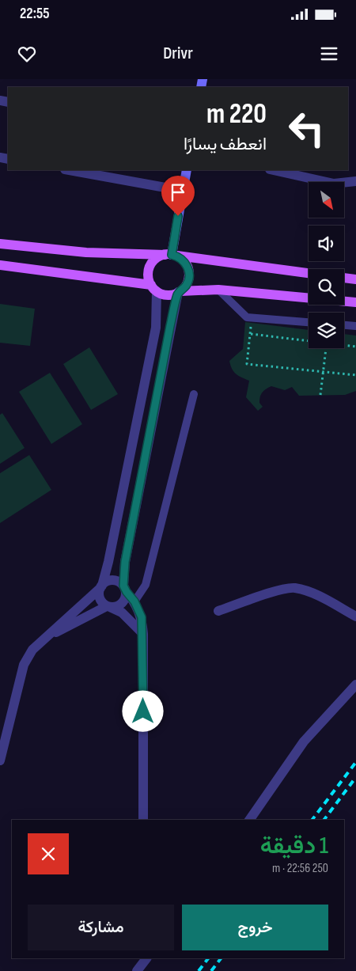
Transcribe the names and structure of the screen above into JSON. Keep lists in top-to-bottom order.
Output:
{
  "north": "bottom right",
  "page": {
    "status": "22:55",
    "header": "Drivr",
    "turn": ["220 m", "انعطف يسارًا"],
    "heading": ["1 دقيقة", "250 m · 22:56"],
    "buttons": ["خروج", "مشاركة"]
  }
}
